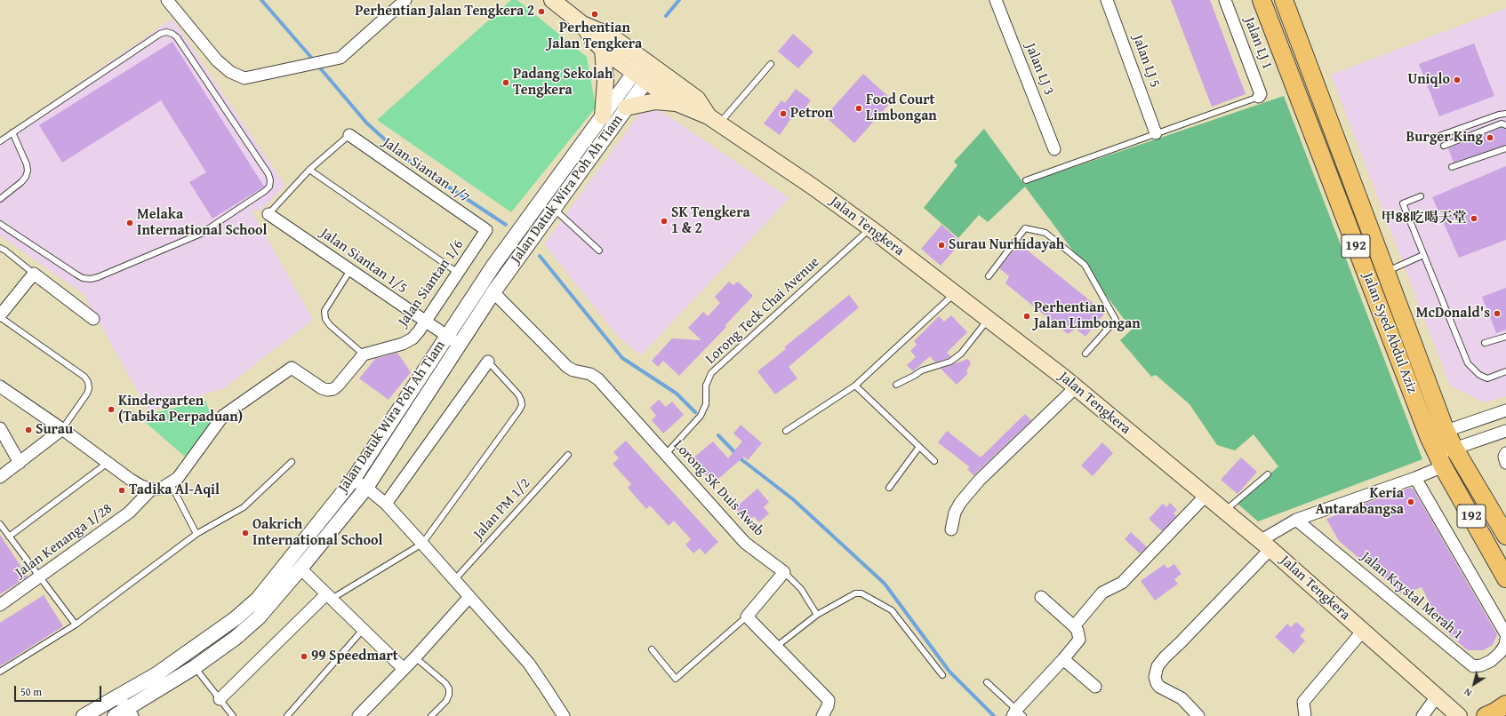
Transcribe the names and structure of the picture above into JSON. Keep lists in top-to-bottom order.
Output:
{
  "streets": {
    "main road": ["Jalan Tengkera", "192", "Jalan Syed Abdul Aziz"],
    "street": [
      "Jalan LJ 1",
      "Jalan LJ 5",
      "Jalan LJ 3",
      "Jalan Siantan 1/7",
      "Jalan Datuk Wira Poh Ah Tiam",
      "Jalan Siantan 1/5",
      "Jalan Siantan 1/6",
      "Lorong SK Duis Awab",
      "Jalan Kenanga 1/28",
      "Jalan Krystal Merah 1"
    ],
    "lane": ["Lorong Teck Chai Avenue", "Jalan PM 1/2"]
  },
  "crossings": [
    ["Jalan Siantan 1/7", "Jalan Siantan 1/6"],
    ["Jalan Datuk Wira Poh Ah Tiam", "Jalan Tengkera"],
    ["Jalan Datuk Wira Poh Ah Tiam", "Jalan Siantan 1/5"],
    ["Jalan Datuk Wira Poh Ah Tiam", "Lorong SK Duis Awab"],
    ["Jalan Tengkera", "Lorong Teck Chai Avenue"],
    ["Jalan Siantan 1/5", "Jalan Siantan 1/6"],
    ["Lorong Teck Chai Avenue", "Lorong SK Duis Awab"]
  ],
  "places": [
    "Perhentian Jalan Tengkera 2",
    "Perhentian Jalan Tengkera",
    "Uniqlo",
    "Padang Sekolah Tengkera",
    "Food Court Limbongan",
    "Petron",
    "Burger King",
    "甲88吃喝天堂",
    "SK Tengkera 1 & 2",
    "Melaka International School",
    "Surau Nurhidayah",
    "McDonald's",
    "Perhentian Jalan Limbongan",
    "Kindergarten (Tabika Perpaduan)",
    "Surau",
    "Tadika Al-Aqil",
    "Keria Antarabangsa",
    "Oakrich International School",
    "99 Speedmart"
  ],
  "scale_bar": "50 m",
  "north": "bottom left"
}
